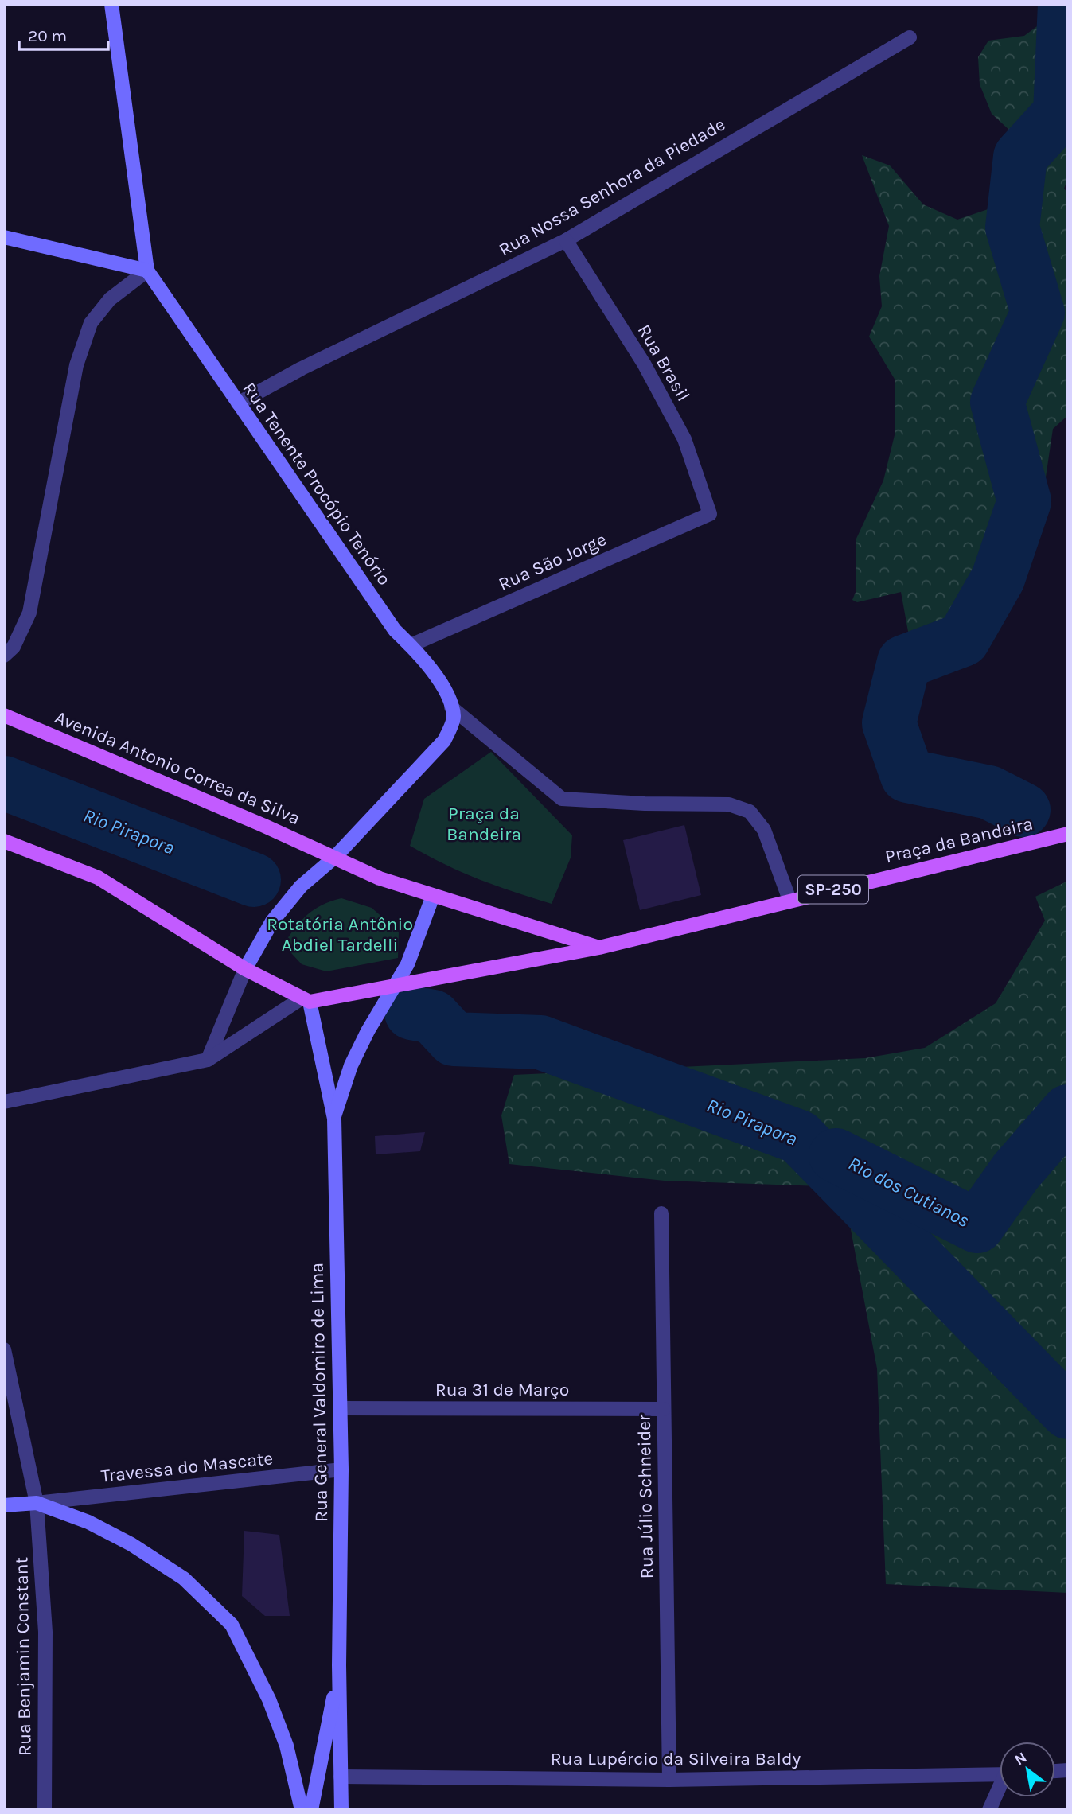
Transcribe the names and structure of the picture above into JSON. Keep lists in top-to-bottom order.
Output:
{
  "streets": {
    "main road": [
      "Rua Tenente Procópio Tenório",
      "Avenida Antonio Correa da Silva",
      "Praça da Bandeira",
      "SP-250",
      "Rua General Valdomiro de Lima"
    ],
    "street": [
      "Rua Nossa Senhora da Piedade",
      "Rua Brasil",
      "Rua São Jorge",
      "Rua 31 de Março",
      "Travessa do Mascate",
      "Rua Júlio Schneider",
      "Rua Benjamin Constant",
      "Rua Lupércio da Silveira Baldy"
    ]
  },
  "crossings": [
    ["Rua Nossa Senhora da Piedade", "Rua Brasil"],
    ["Rua Nossa Senhora da Piedade", "Rua Tenente Procópio Tenório"],
    ["Rua Brasil", "Rua São Jorge"],
    ["Rua Tenente Procópio Tenório", "Rua São Jorge"],
    ["Praça da Bandeira", "Rua General Valdomiro de Lima"],
    ["Rua 31 de Março", "Rua General Valdomiro de Lima"],
    ["Rua 31 de Março", "Rua Júlio Schneider"],
    ["Rua General Valdomiro de Lima", "Travessa do Mascate"],
    ["Travessa do Mascate", "Rua Benjamin Constant"],
    ["Rua Júlio Schneider", "Rua Lupércio da Silveira Baldy"]
  ],
  "water": ["Rio Pirapora", "Rio dos Cutianos"],
  "parks": ["Praça da Bandeira", "Rotatória Antônio Abdiel Tardelli"],
  "scale_bar": "20 m",
  "north": "top left"
}
